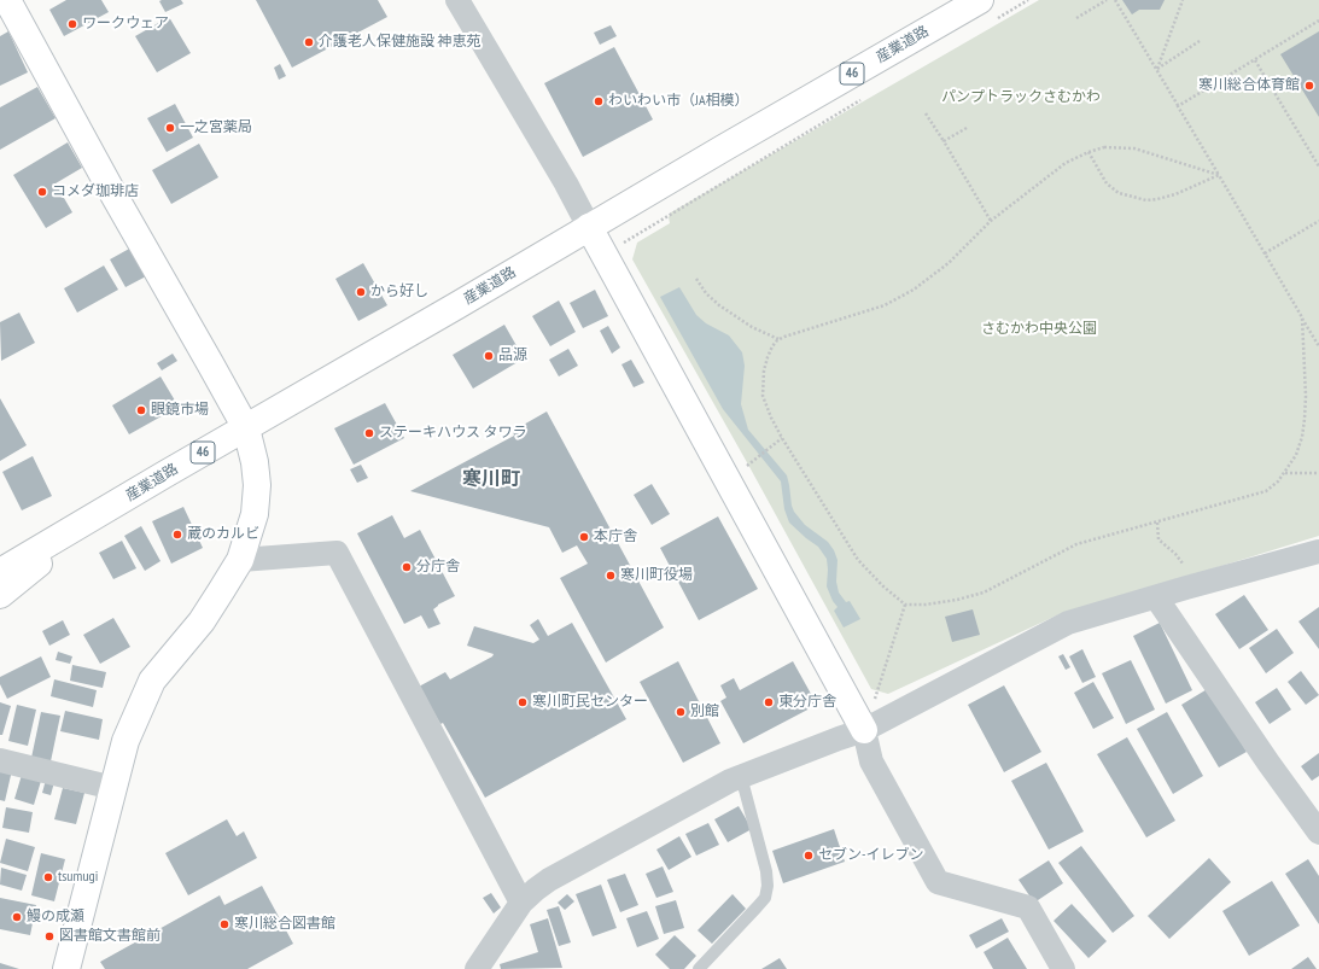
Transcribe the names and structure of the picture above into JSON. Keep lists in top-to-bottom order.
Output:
{
  "streets": {
    "street": ["産業道路", "46"]
  },
  "districts": ["寒川町"],
  "parks": ["パンプトラックさむかわ", "さむかわ中央公園"],
  "places": [
    "ワークウェア",
    "介護老人保健施設 神恵苑",
    "寒川総合体育館",
    "わいわい市（JA相模）",
    "一之宮薬局",
    "コメダ珈琲店",
    "から好し",
    "品源",
    "眼鏡市場",
    "ステーキハウス タワラ",
    "蔵のカルビ",
    "本庁舎",
    "分庁舎",
    "寒川町役場",
    "寒川町民センター",
    "東分庁舎",
    "別館",
    "セブン-イレブン",
    "tsumugi",
    "鰻の成瀬",
    "寒川総合図書館",
    "図書館文書館前"
  ]
}
